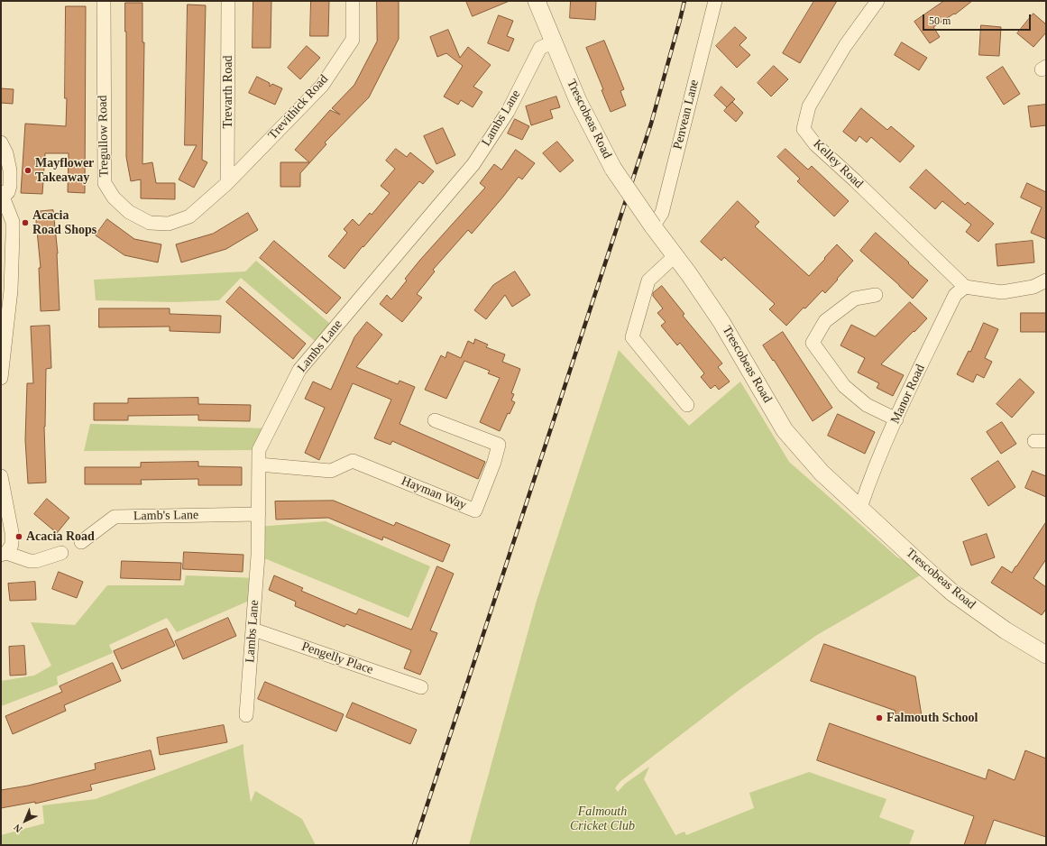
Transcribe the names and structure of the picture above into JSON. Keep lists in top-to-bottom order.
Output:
{
  "streets": {
    "street": [
      "Trevarth Road",
      "Trevithick Road",
      "Penvean Lane",
      "Lambs Lane",
      "Trescobeas Road",
      "Tregullow Road",
      "Kelley Road",
      "Manor Road",
      "Hayman Way",
      "Lamb's Lane",
      "Pengelly Place"
    ]
  },
  "crossings": [
    ["Trevarth Road", "Trevithick Road"],
    ["Trevarth Road", "Tregullow Road"],
    ["Trevithick Road", "Tregullow Road"],
    ["Penvean Lane", "Trescobeas Road"],
    ["Lambs Lane", "Trescobeas Road"],
    ["Lambs Lane", "Hayman Way"],
    ["Lambs Lane", "Lamb's Lane"],
    ["Lambs Lane", "Pengelly Place"],
    ["Trescobeas Road", "Manor Road"],
    ["Kelley Road", "Manor Road"]
  ],
  "parks": ["Falmouth Cricket Club"],
  "places": [
    "Mayflower Takeaway",
    "Acacia Road Shops",
    "Acacia Road",
    "Falmouth School"
  ],
  "scale_bar": "50 m",
  "north": "bottom left"
}
